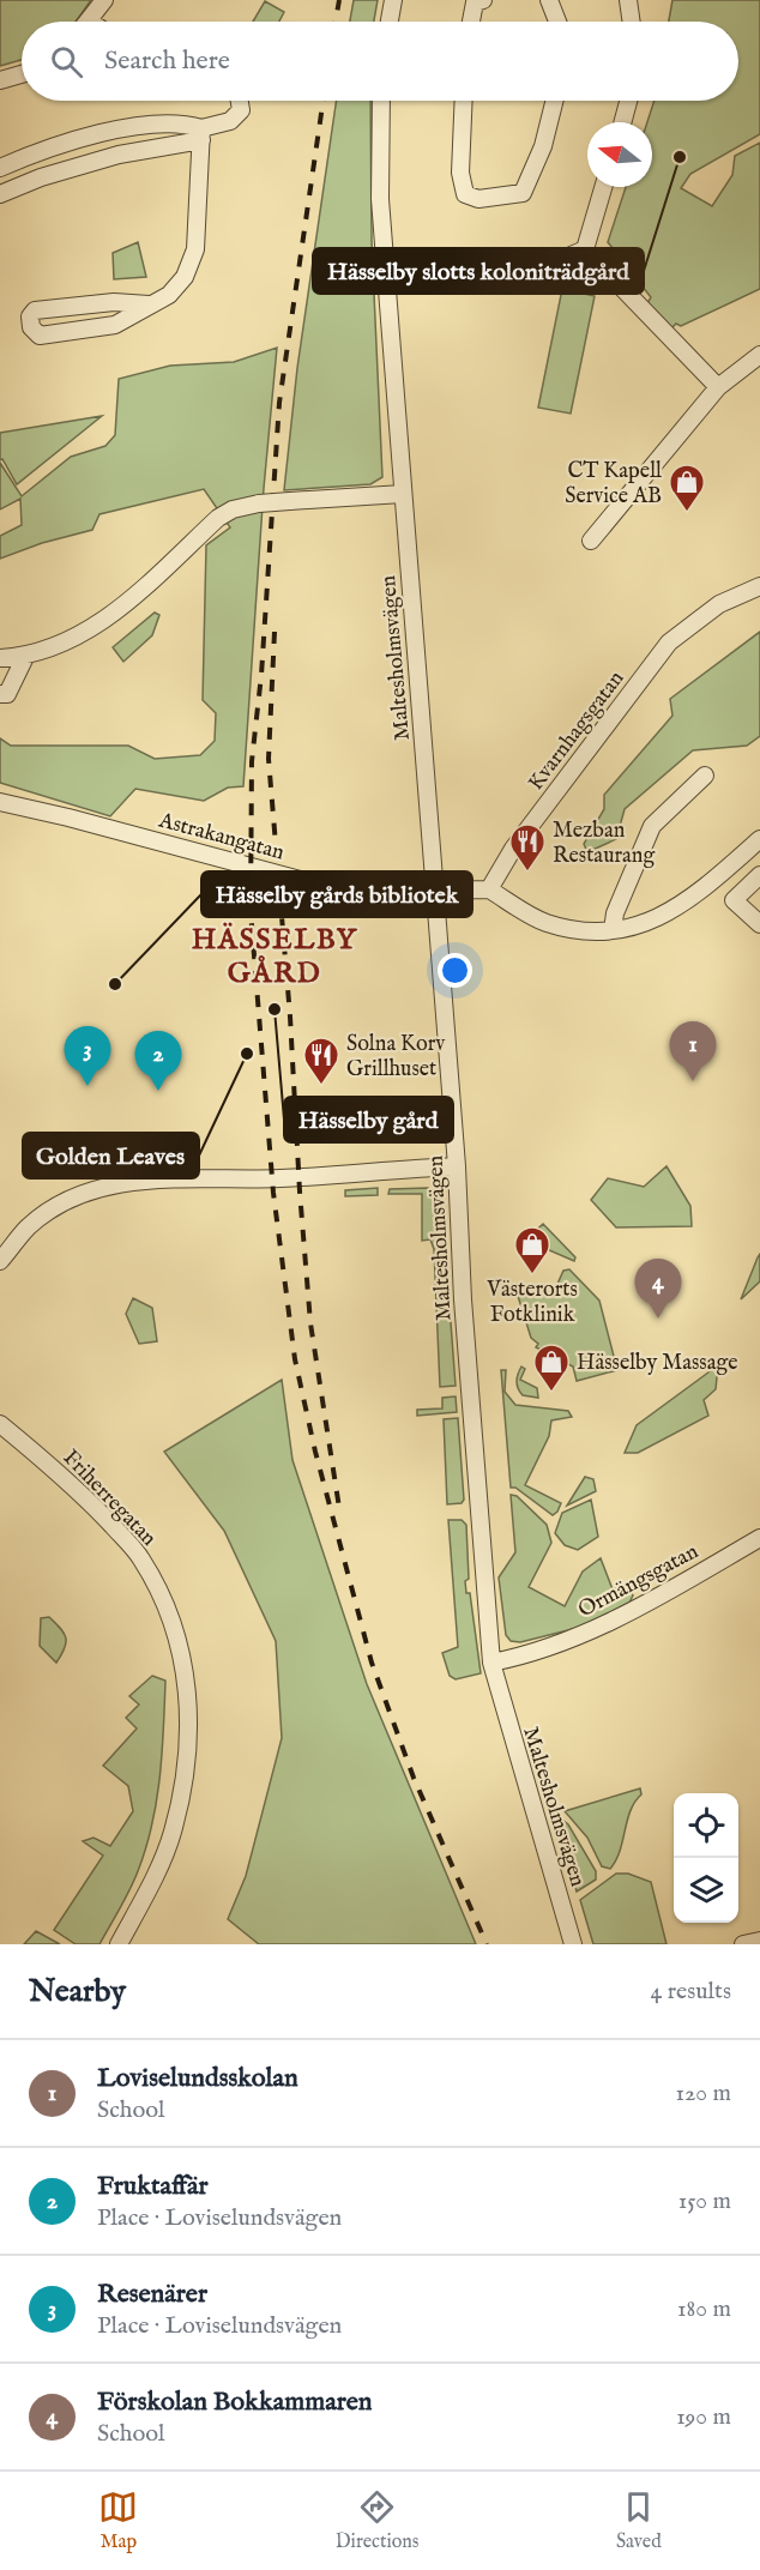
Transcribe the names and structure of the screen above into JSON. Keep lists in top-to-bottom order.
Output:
{
  "streets": {
    "street": [
      "Maltesholmsvägen",
      "Kvarnhagsgatan",
      "Astrakangatan",
      "Friherregatan",
      "Ormängsgatan"
    ]
  },
  "crossings": [
    ["Maltesholmsvägen", "Astrakangatan"],
    ["Maltesholmsvägen", "Ormängsgatan"]
  ],
  "districts": ["HÄSSELBY GÅRD"],
  "places": {
    "other": [
      "Hässelby slotts koloniträdgård",
      "Hässelby gårds bibliotek",
      "Hässelby gård",
      "Golden Leaves"
    ],
    "shop": ["CT Kapell Service AB", "Västerorts Fotklinik", "Hässelby Massage"],
    "restaurant": ["Mezban Restaurang", "Solna Korv Grillhuset"]
  },
  "north": "left",
  "page": {
    "search": "Search here",
    "pins": [
      "1",
      "3",
      "2",
      "4"
    ],
    "heading": ["Nearby", "4 results"],
    "list": [
      {
        "mark": "1",
        "name": "Loviselundsskolan",
        "note": "School",
        "value": "120 m"
      },
      {
        "mark": "2",
        "name": "Fruktaffär",
        "note": "Place · Loviselundsvägen",
        "value": "150 m"
      },
      {
        "mark": "3",
        "name": "Resenärer",
        "note": "Place · Loviselundsvägen",
        "value": "180 m"
      },
      {
        "mark": "4",
        "name": "Förskolan Bokkammaren",
        "note": "School",
        "value": "190 m"
      }
    ],
    "nav": ["Map", "Directions", "Saved"]
  }
}
